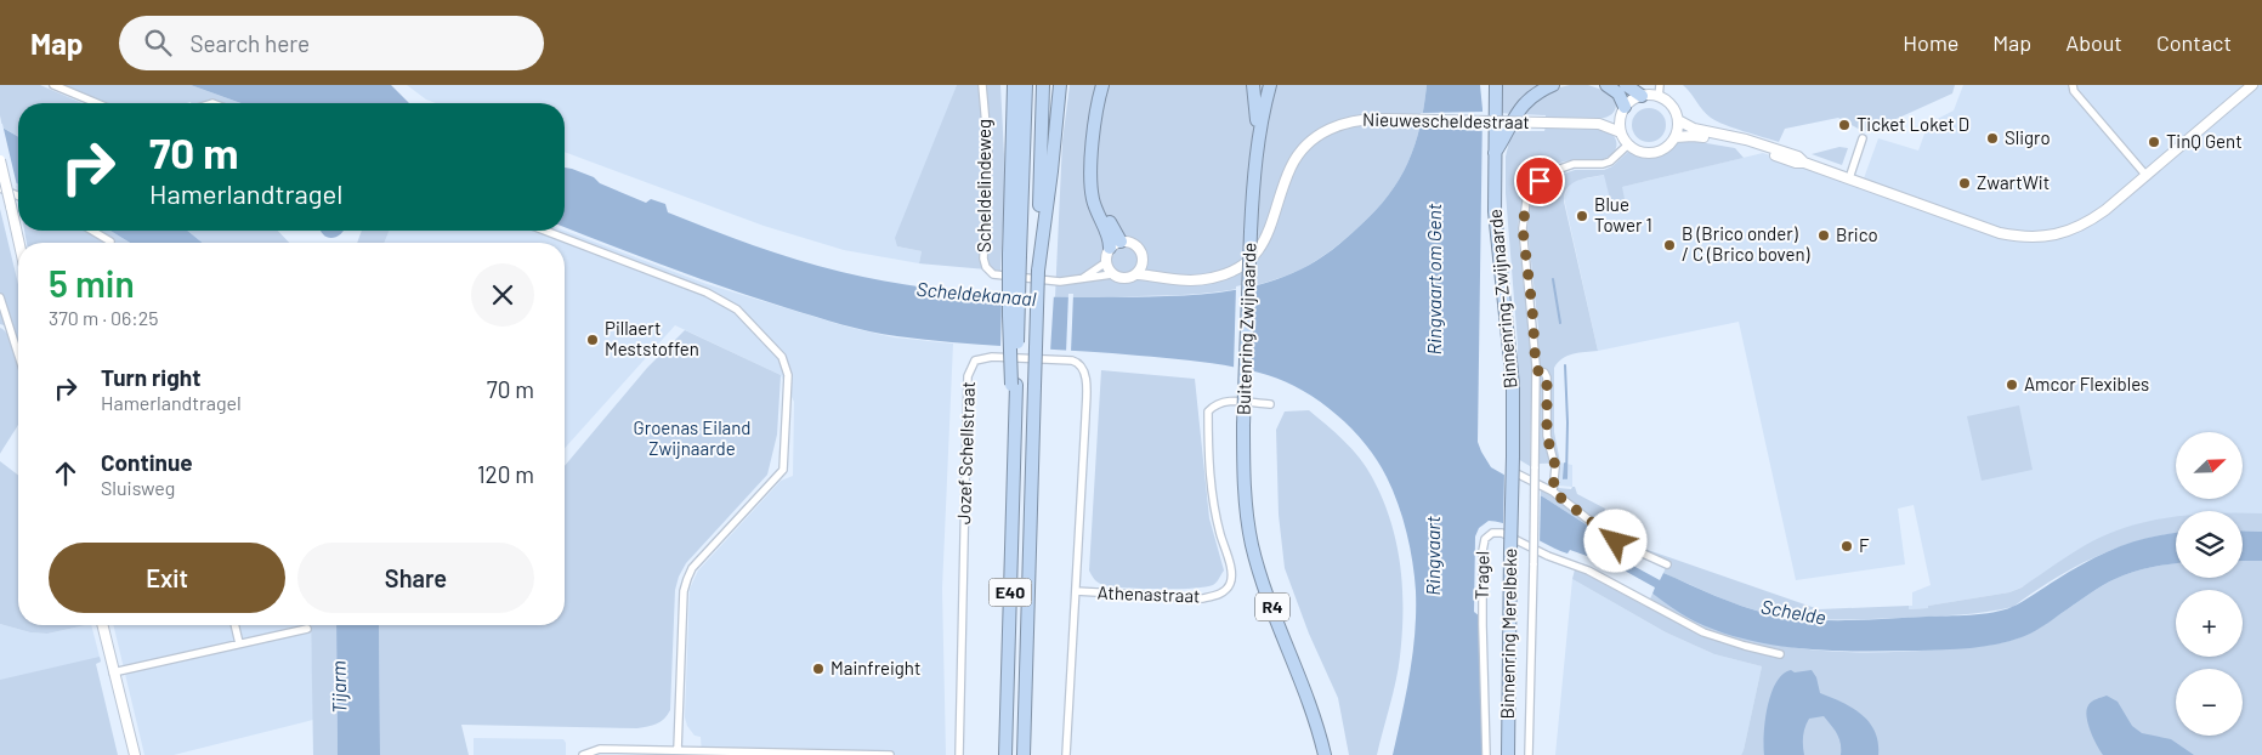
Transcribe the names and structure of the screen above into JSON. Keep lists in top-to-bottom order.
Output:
{
  "streets": {
    "highway": [
      "Binnenring-Zwijnaarde",
      "Buitenring Zwijnaarde",
      "E40",
      "R4",
      "Binnenring Merelbeke"
    ],
    "main road": ["Nieuwescheldestraat"],
    "street": [
      "Scheldelindeweg",
      "Jozef Schellstraat",
      "Tragel",
      "Athenastraat"
    ]
  },
  "crossings": [
    ["Nieuwescheldestraat", "Scheldelindeweg"],
    ["Nieuwescheldestraat", "E40"],
    ["Scheldelindeweg", "E40"],
    ["Binnenring-Zwijnaarde", "Binnenring Merelbeke"],
    ["Buitenring Zwijnaarde", "R4"],
    ["Jozef Schellstraat", "Athenastraat"]
  ],
  "water": [
    "Ringvaart om Gent",
    "Scheldekanaal",
    "Ringvaart",
    "Schelde",
    "Tijarm"
  ],
  "parks": ["Groenas Eiland Zwijnaarde"],
  "places": [
    "Ticket Loket D",
    "Sligro",
    "TinQ Gent",
    "ZwartWit",
    "Blue Tower 1",
    "Brico",
    "B (Brico onder) / C (Brico boven)",
    "Pillaert Meststoffen",
    "Amcor Flexibles",
    "F",
    "Mainfreight"
  ],
  "north": "top right",
  "page": {
    "header": "Map",
    "search": "Search here",
    "nav": [
      "Home",
      "Map",
      "About",
      "Contact"
    ],
    "turn": ["70 m", "Hamerlandtragel"],
    "heading": ["5 min", "370 m · 06:25"],
    "list": [
      {
        "name": "Turn right",
        "note": "Hamerlandtragel",
        "value": "70 m"
      },
      {
        "name": "Continue",
        "note": "Sluisweg",
        "value": "120 m"
      }
    ],
    "map_buttons": ["+", "−"],
    "buttons": ["Exit", "Share"]
  }
}
